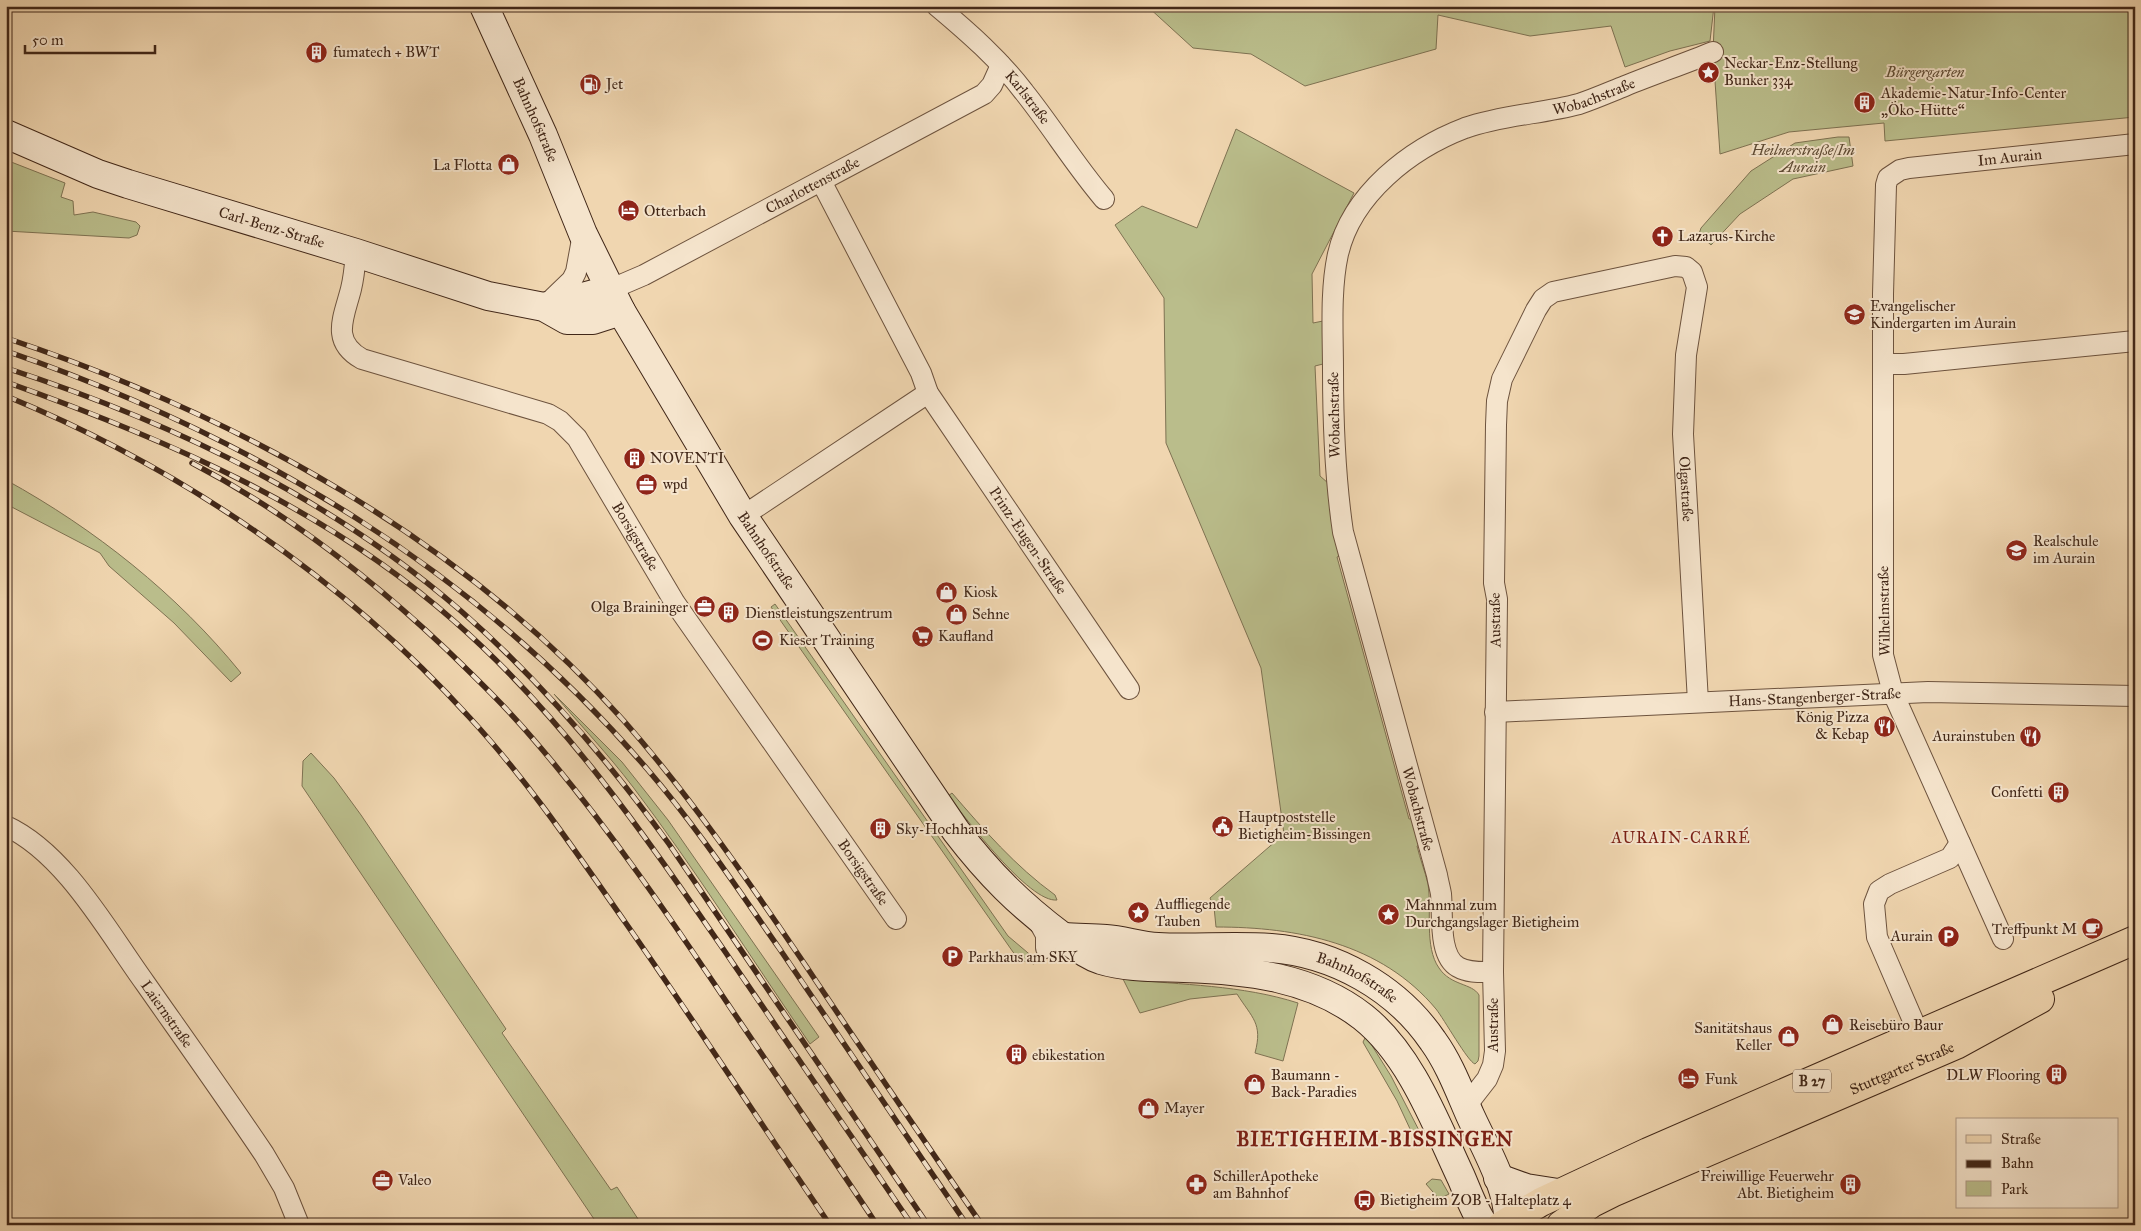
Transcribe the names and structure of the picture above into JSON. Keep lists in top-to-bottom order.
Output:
{
  "streets": {
    "main road": ["Stuttgarter Straße", "B 27"],
    "street": [
      "Wobachstraße",
      "Karlstraße",
      "Bahnhofstraße",
      "Im Aurain",
      "Charlottenstraße",
      "Carl-Benz-Straße",
      "Olgastraße",
      "Borsigstraße",
      "Prinz-Eugen-Straße",
      "Wilhelmstraße",
      "Austraße",
      "Hans-Stangenberger-Straße",
      "Laiernstraße"
    ]
  },
  "crossings": [
    ["Wobachstraße", "Austraße"],
    ["Karlstraße", "Charlottenstraße"],
    ["Bahnhofstraße", "Charlottenstraße"],
    ["Bahnhofstraße", "Carl-Benz-Straße"],
    ["Bahnhofstraße", "Austraße"],
    ["Bahnhofstraße", "B 27"],
    ["Im Aurain", "Wilhelmstraße"],
    ["Charlottenstraße", "Carl-Benz-Straße"],
    ["Charlottenstraße", "Prinz-Eugen-Straße"],
    ["Carl-Benz-Straße", "Borsigstraße"],
    ["Olgastraße", "Austraße"],
    ["Olgastraße", "Hans-Stangenberger-Straße"],
    ["Wilhelmstraße", "Hans-Stangenberger-Straße"],
    ["Austraße", "Hans-Stangenberger-Straße"],
    ["Stuttgarter Straße", "B 27"]
  ],
  "districts": ["AURAIN-CARRÉ", "BIETIGHEIM-BISSINGEN"],
  "parks": ["Bürgergarten", "Heilnerstraße/Im Aurain"],
  "places": {
    "building": [
      "fumatech + BWT",
      "Akademie-Natur-Info-Center „Öko-Hütte“",
      "NOVENTI",
      "Dienstleistungszentrum",
      "Confetti",
      "Sky-Hochhaus",
      "ebikestation",
      "DLW Flooring",
      "Freiwillige Feuerwehr Abt. Bietigheim"
    ],
    "place": ["Neckar-Enz-Stellung Bunker 334", "Auffliegende Tauben", "Mahnmal zum Durchgangslager Bietigheim"],
    "fuel station": ["Jet"],
    "shop": [
      "La Flotta",
      "Kiosk",
      "Sehne",
      "Reisebüro Baur",
      "Sanitätshaus Keller",
      "Baumann - Back-Paradies",
      "Mayer"
    ],
    "hotel": ["Otterbach", "Funk"],
    "church": ["Lazarus-Kirche"],
    "school or university": ["Evangelischer Kindergarten im Aurain", "Realschule im Aurain"],
    "office": ["wpd", "Olga Braininger", "Valeo"],
    "supermarket": ["Kaufland"],
    "sports": ["Kieser Training"],
    "restaurant": ["König Pizza & Kebap", "Aurainstuben"],
    "public building": ["Hauptpoststelle Bietigheim-Bissingen"],
    "cafe": ["Treffpunkt M"],
    "parking": ["Aurain", "Parkhaus am SKY"],
    "pharmacy": ["SchillerApotheke am Bahnhof"],
    "bus stop": ["Bietigheim ZOB - Halteplatz 4"]
  },
  "legend": ["Straße", "Bahn", "Park"],
  "scale_bar": "50 m"
}
